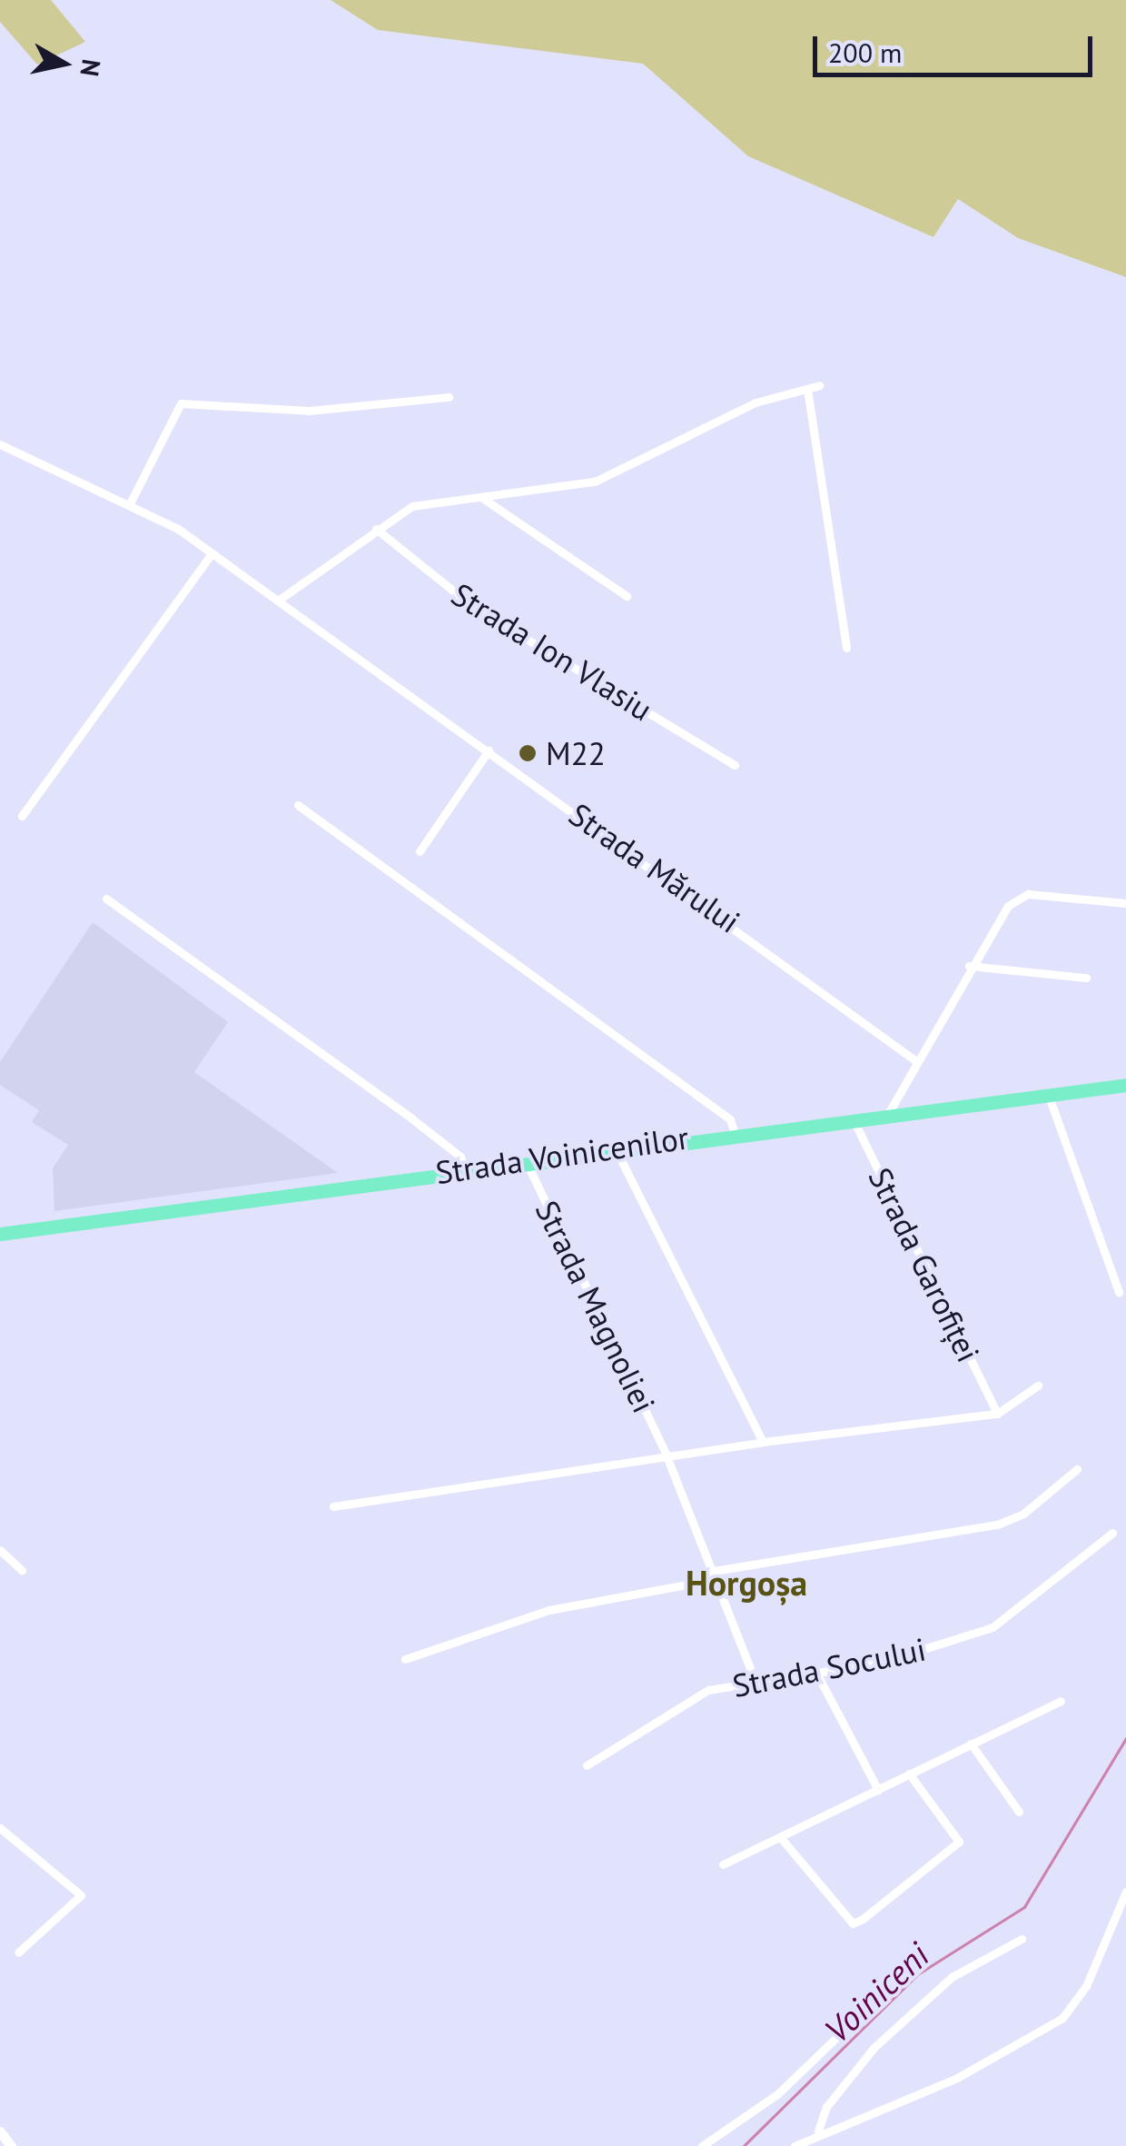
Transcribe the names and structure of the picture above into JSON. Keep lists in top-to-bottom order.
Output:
{
  "streets": {
    "main road": ["Strada Voinicenilor"],
    "street": [
      "Strada Ion Vlasiu",
      "Strada Mărului",
      "Strada Garofiței",
      "Strada Magnoliei",
      "Strada Socului"
    ]
  },
  "crossings": [
    ["Strada Voinicenilor", "Strada Garofiței"],
    ["Strada Voinicenilor", "Strada Magnoliei"],
    ["Strada Magnoliei", "Strada Socului"]
  ],
  "districts": ["Horgoșa"],
  "water": ["Voiniceni"],
  "places": ["M22"],
  "scale_bar": "200 m",
  "north": "right"
}
